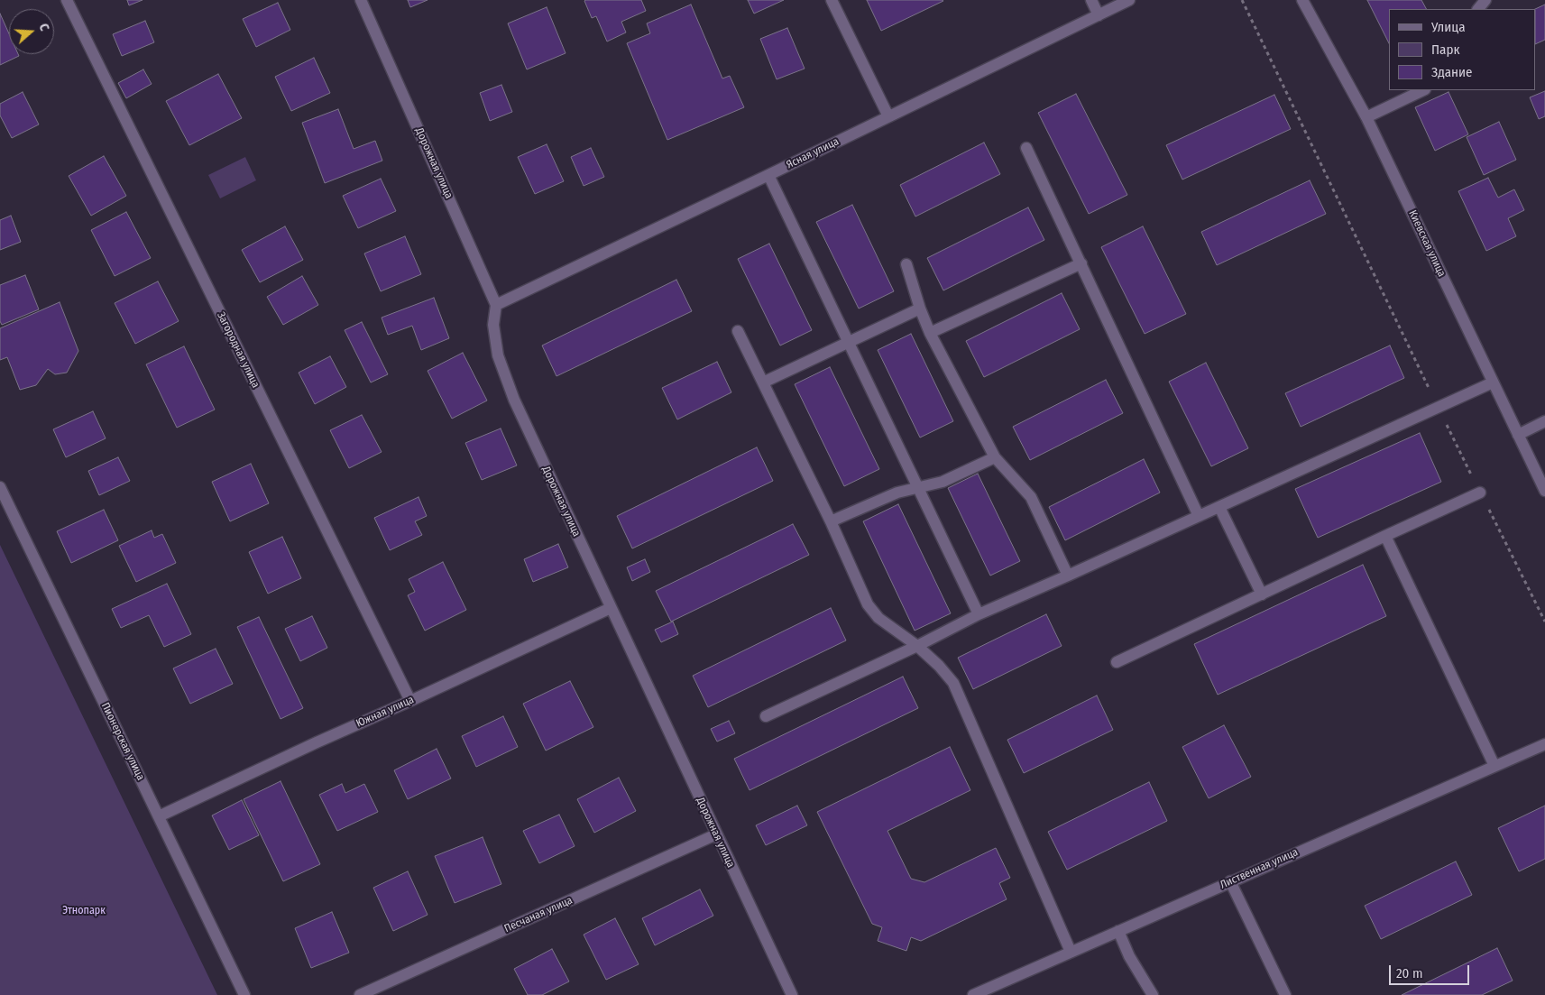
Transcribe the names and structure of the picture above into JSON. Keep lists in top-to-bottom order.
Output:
{
  "streets": {
    "street": [
      "Ясная улица",
      "Дорожная улица",
      "Киевская улица",
      "Загородная улица",
      "Южная улица",
      "Пионерская улица",
      "Лиственная улица",
      "Песчаная улица"
    ]
  },
  "crossings": [
    ["Ясная улица", "Дорожная улица"],
    ["Дорожная улица", "Южная улица"],
    ["Дорожная улица", "Песчаная улица"],
    ["Загородная улица", "Южная улица"],
    ["Южная улица", "Пионерская улица"]
  ],
  "parks": ["Этнопарк"],
  "legend": ["Улица", "Парк", "Здание"],
  "scale_bar": "20 m",
  "north": "right"
}
